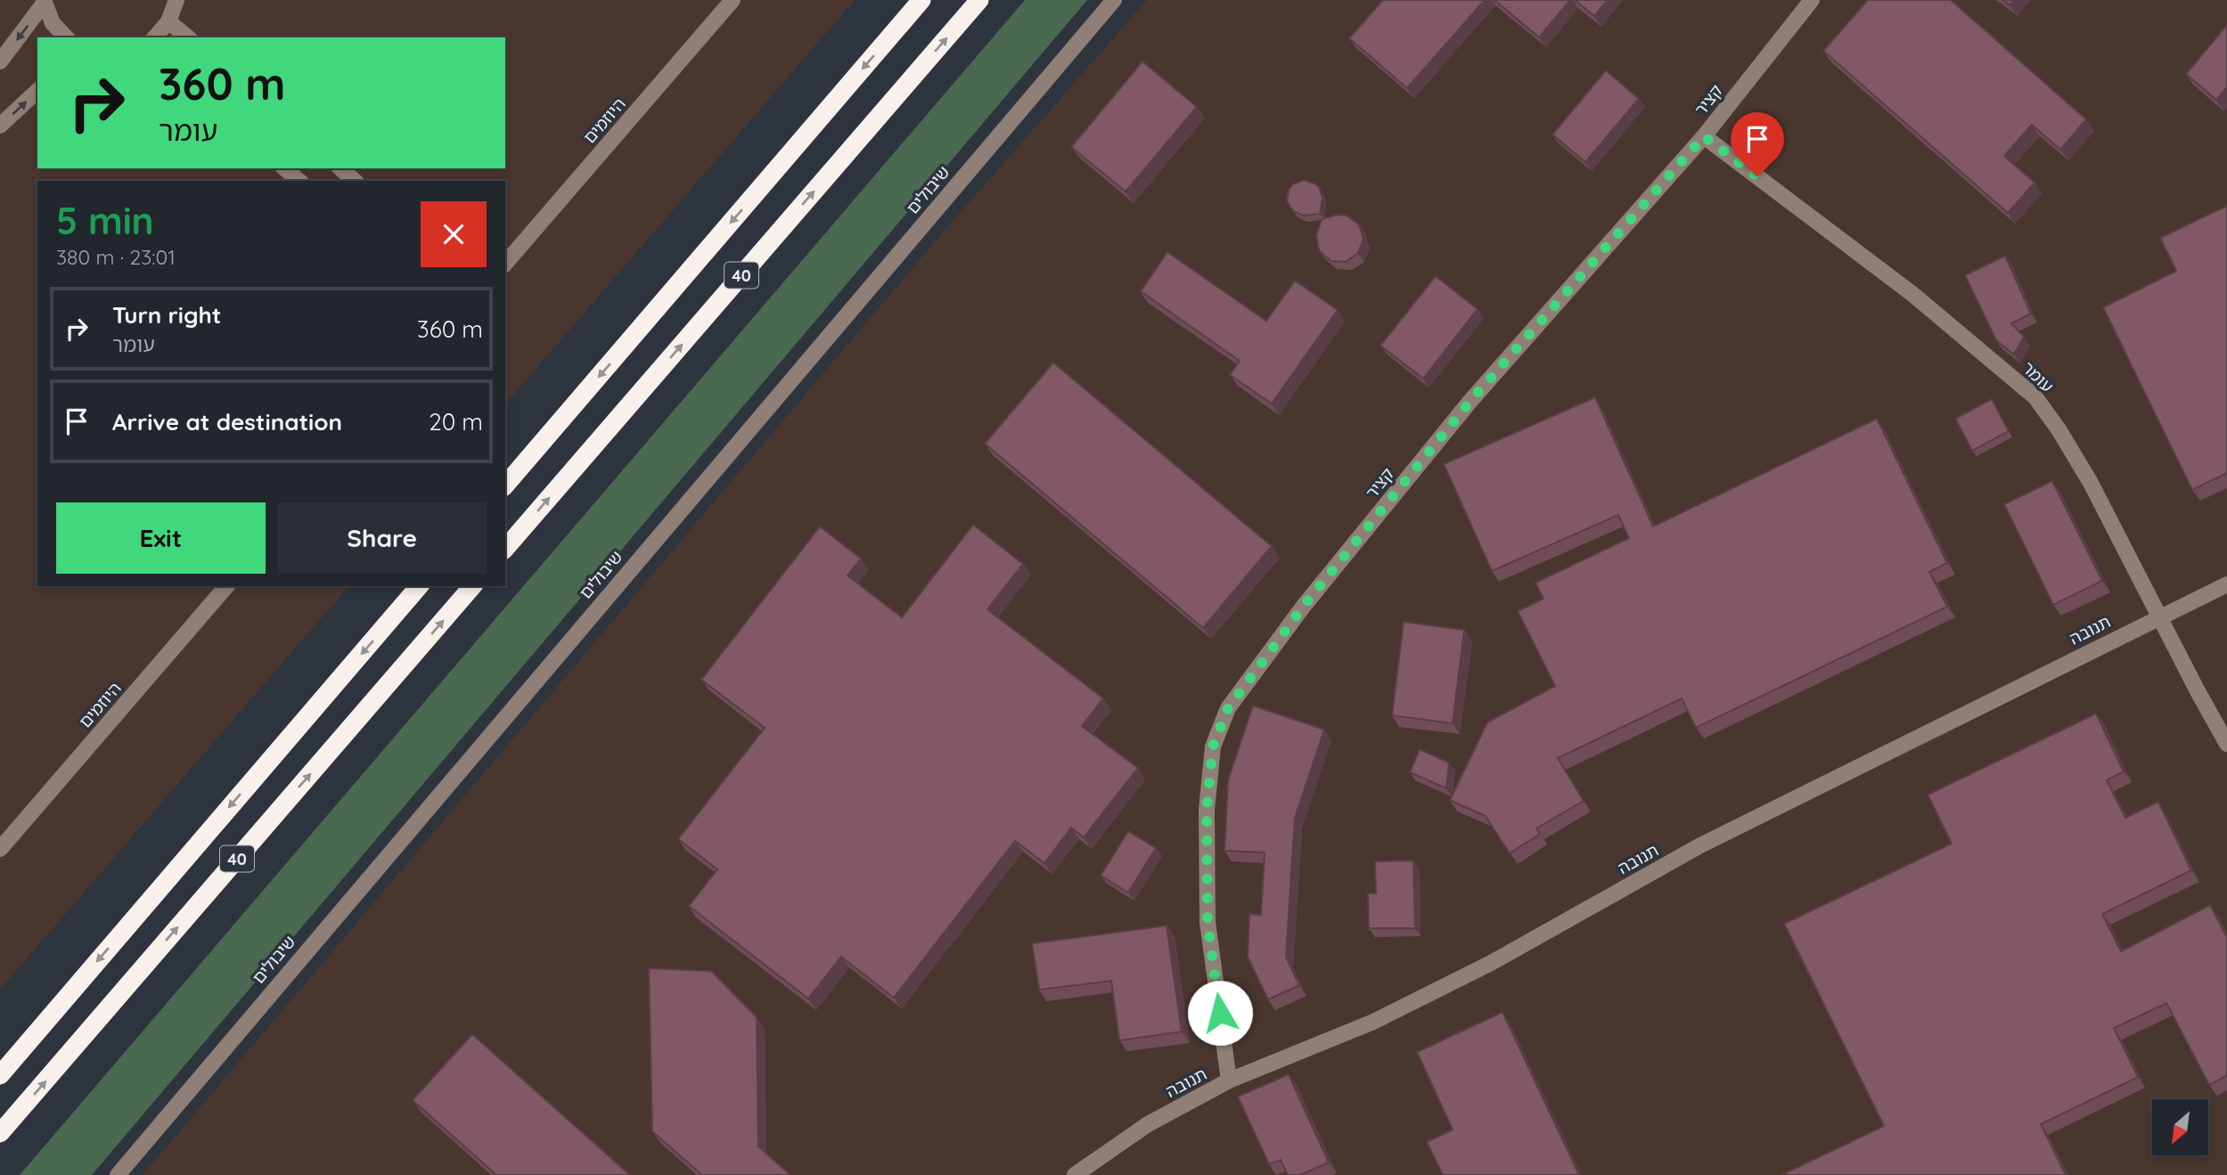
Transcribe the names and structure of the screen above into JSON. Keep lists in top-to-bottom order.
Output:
{
  "streets": {
    "highway": ["40"],
    "street": [
      "קציר",
      "היוזמים",
      "שיבולים",
      "עומר",
      "תנובה"
    ]
  },
  "crossings": [
    ["קציר", "עומר"],
    ["קציר", "תנובה"],
    ["עומר", "תנובה"]
  ],
  "north": "bottom left",
  "page": {
    "turn": ["360 m", "עומר"],
    "heading": ["5 min", "380 m · 23:01"],
    "list": [
      {
        "name": "Turn right",
        "note": "עומר",
        "value": "360 m"
      },
      {
        "name": "Arrive at destination",
        "value": "20 m"
      }
    ],
    "buttons": ["Exit", "Share"]
  }
}
